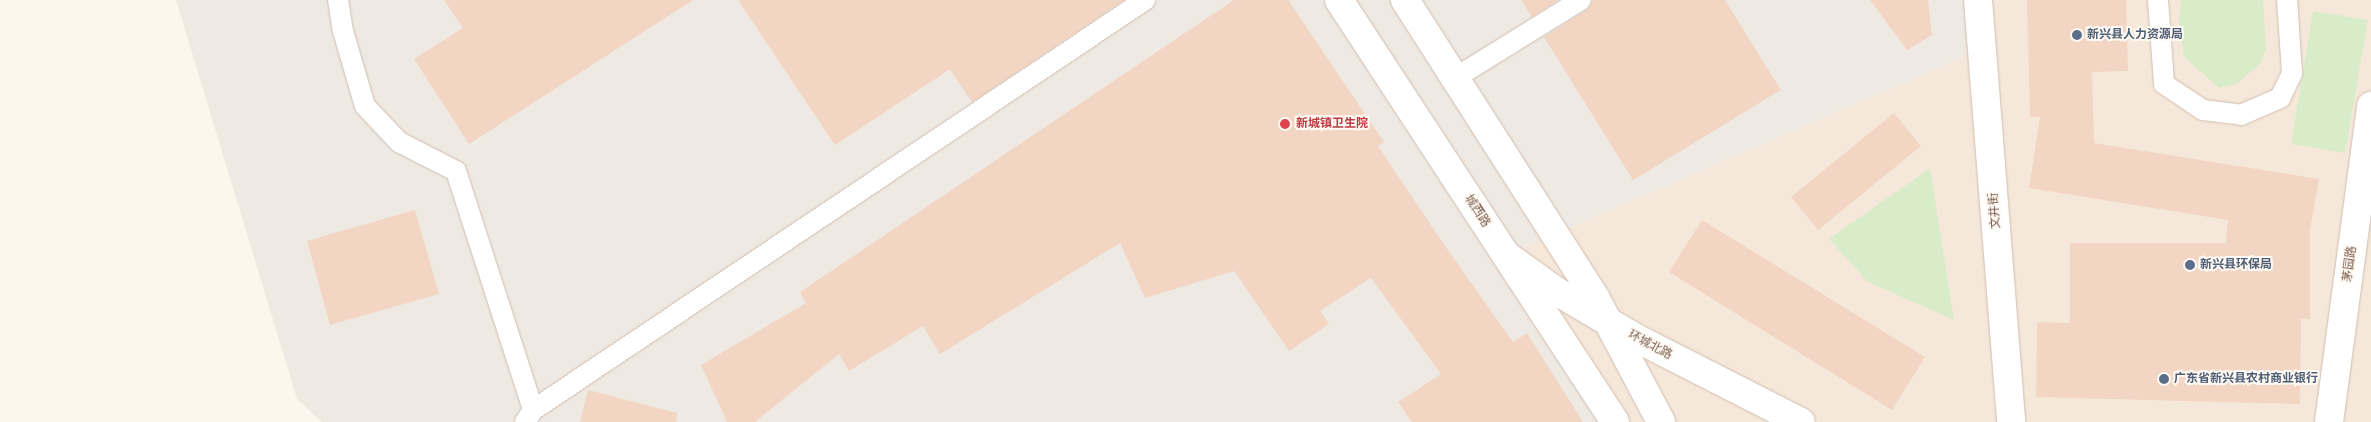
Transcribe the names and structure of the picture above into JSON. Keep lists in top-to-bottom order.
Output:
{
  "streets": {
    "street": [
      "城西路",
      "文井街",
      "茅园路",
      "环城北路"
    ]
  },
  "crossings": [
    ["城西路", "环城北路"]
  ],
  "places": [
    "新兴县人力资源局",
    "新城镇卫生院",
    "新兴县环保局",
    "广东省新兴县农村商业银行"
  ]
}
